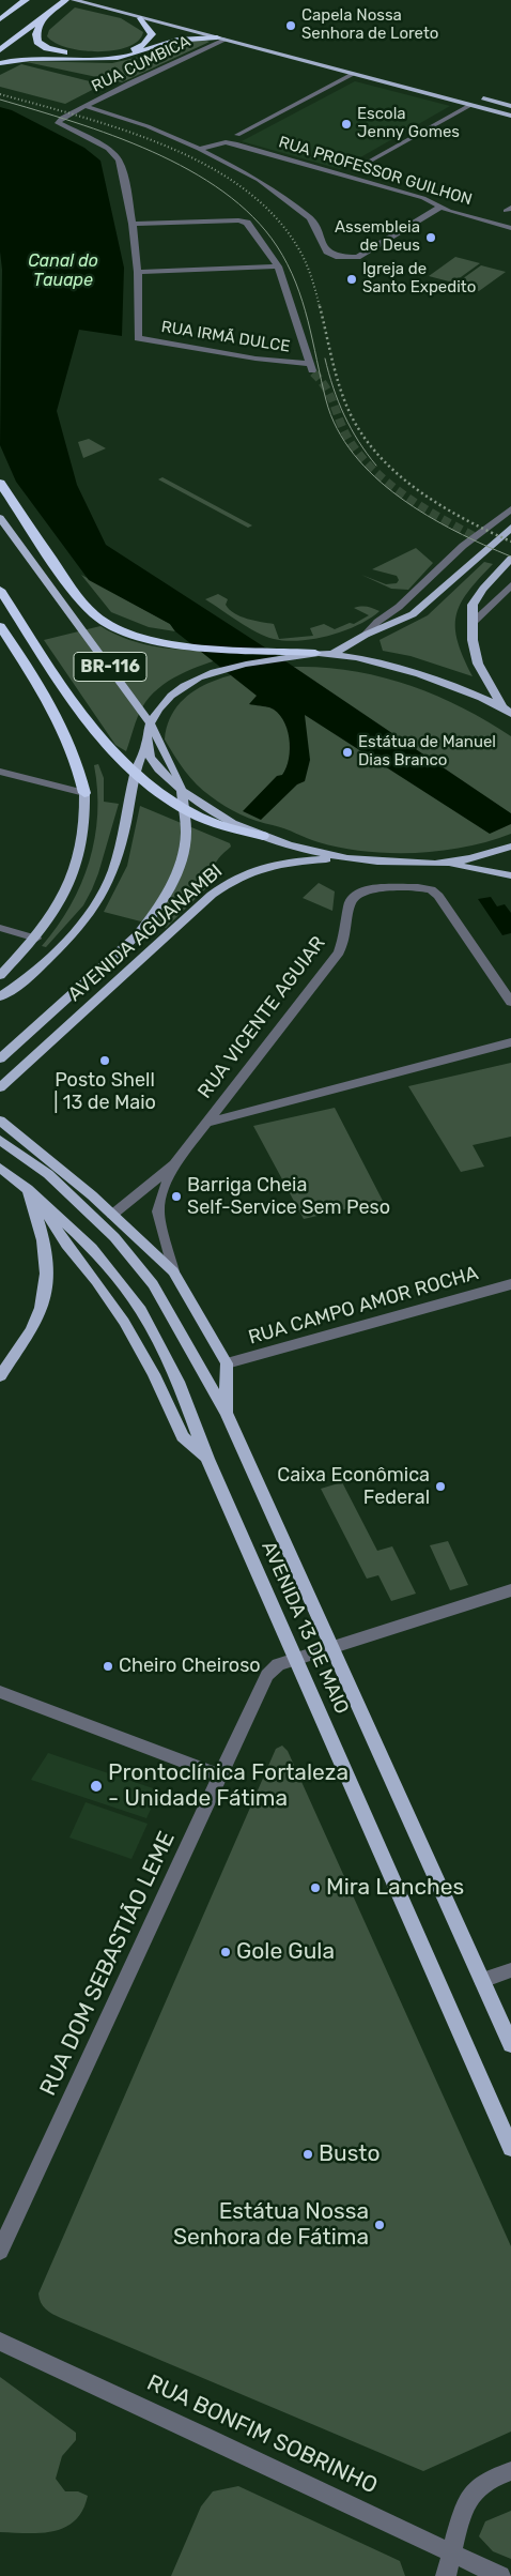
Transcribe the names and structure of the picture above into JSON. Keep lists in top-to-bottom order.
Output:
{
  "streets": {
    "main road": ["BR-116", "AVENIDA AGUANAMBI", "AVENIDA 13 DE MAIO"],
    "street": [
      "RUA CUMBICA",
      "RUA PROFESSOR GUILHON",
      "RUA IRMÃ DULCE",
      "RUA VICENTE AGUIAR",
      "RUA CAMPO AMOR ROCHA",
      "RUA DOM SEBASTIÃO LEME",
      "RUA BONFIM SOBRINHO"
    ]
  },
  "crossings": [
    ["AVENIDA 13 DE MAIO", "RUA DOM SEBASTIÃO LEME"]
  ],
  "water": ["Canal do Tauape"],
  "places": [
    "Capela Nossa Senhora de Loreto",
    "Escola Jenny Gomes",
    "Assembleia de Deus",
    "Igreja de Santo Expedito",
    "Estátua de Manuel Dias Branco",
    "Posto Shell | 13 de Maio",
    "Barriga Cheia Self-Service Sem Peso",
    "Caixa Econômica Federal",
    "Cheiro Cheiroso",
    "Prontoclínica Fortaleza - Unidade Fátima",
    "Mira Lanches",
    "Gole Gula",
    "Busto",
    "Estátua Nossa Senhora de Fátima"
  ]
}
